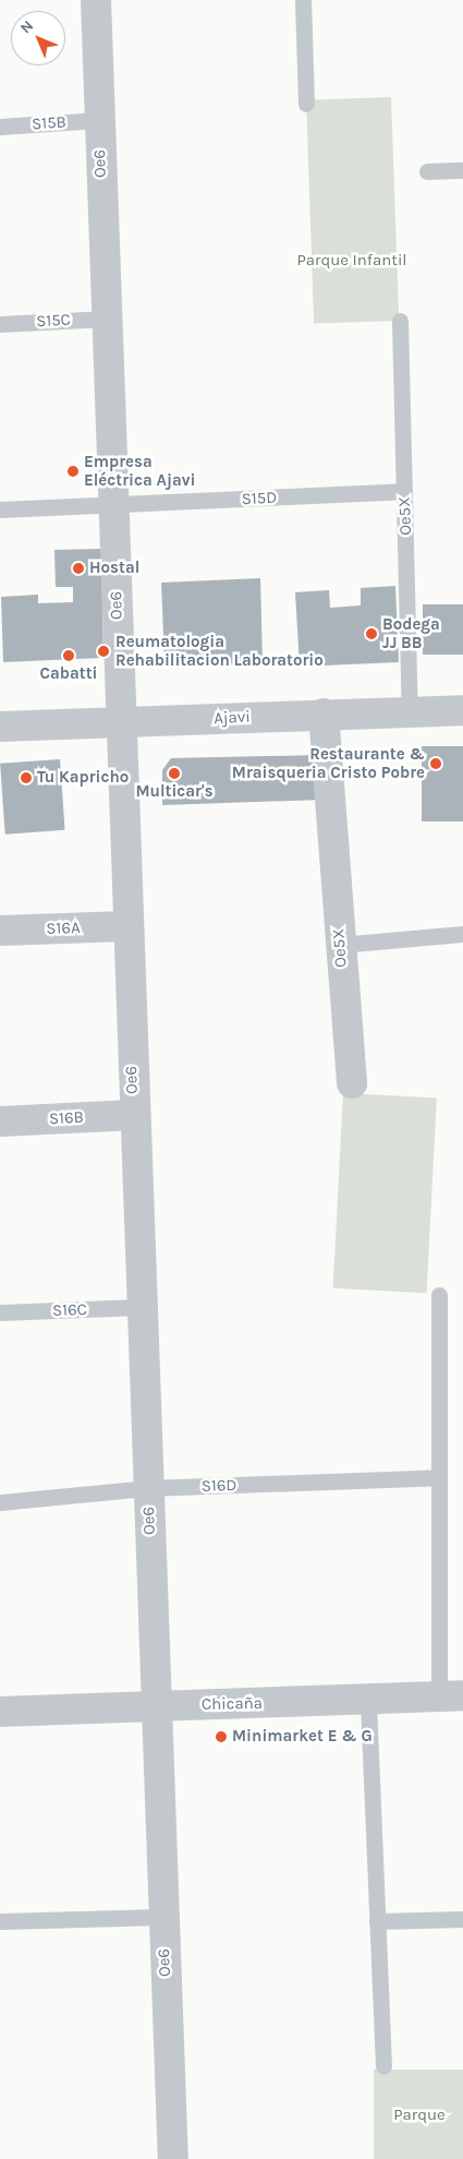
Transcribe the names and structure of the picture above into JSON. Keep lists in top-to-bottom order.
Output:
{
  "streets": {
    "street": [
      "Oe6",
      "Oe5X",
      "Ajavi",
      "S16A",
      "S16B",
      "Chicaña"
    ],
    "lane": [
      "S15B",
      "S15C",
      "S15D",
      "S16C",
      "S16D"
    ]
  },
  "crossings": [
    ["S15B", "Oe6"],
    ["Oe6", "S15C"],
    ["Oe6", "S15D"],
    ["Oe6", "Ajavi"],
    ["Oe6", "S16A"],
    ["Oe6", "S16B"],
    ["Oe6", "S16C"],
    ["Oe6", "S16D"],
    ["Oe6", "Chicaña"],
    ["S15D", "Oe5X"],
    ["Oe5X", "Ajavi"]
  ],
  "parks": ["Parque Infantil", "Parque"],
  "places": [
    "Empresa Eléctrica Ajavi",
    "Hostal",
    "Bodega JJ BB",
    "Reumatologia Rehabilitacion Laboratorio",
    "Cabatti",
    "Restaurante & Mraisqueria Cristo Pobre",
    "Multicar's",
    "Tu Kapricho",
    "Minimarket E & G"
  ],
  "north": "top left"
}
